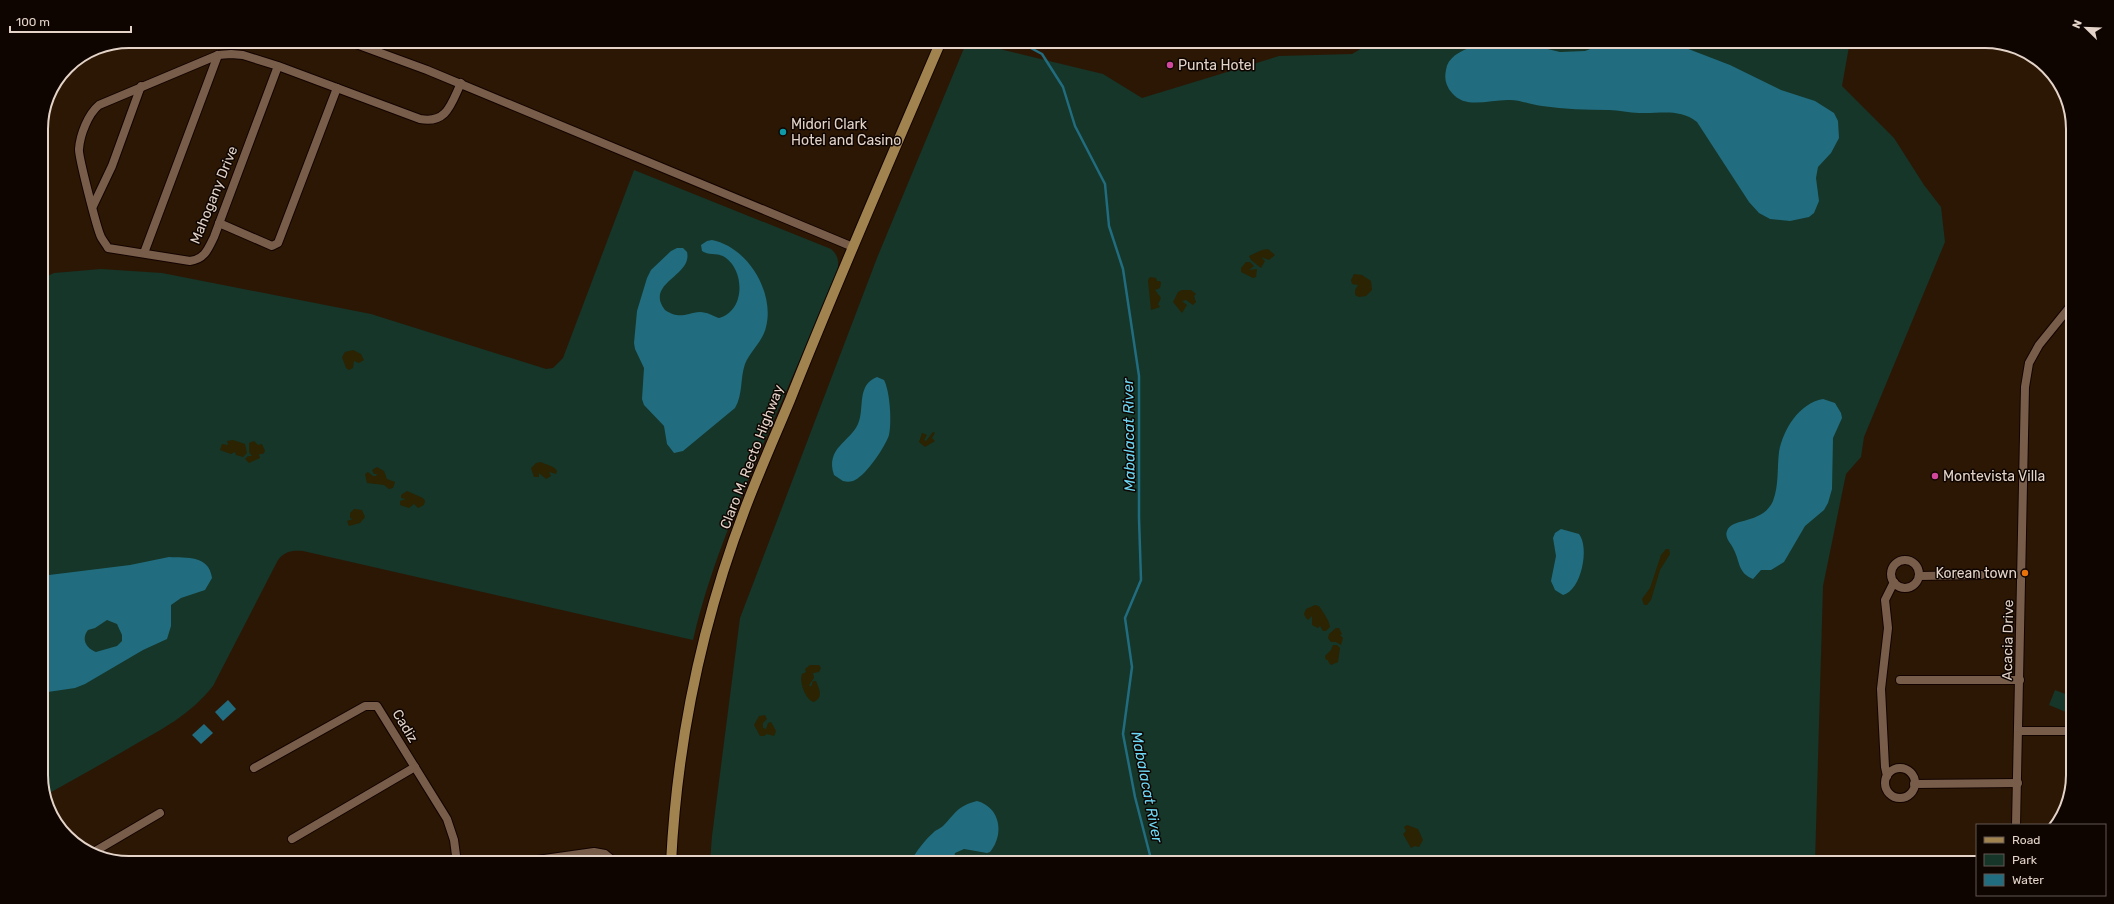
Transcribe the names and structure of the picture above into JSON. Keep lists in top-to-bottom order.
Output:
{
  "streets": {
    "main road": ["Claro M. Recto Highway"],
    "street": ["Mahogany Drive", "Acacia Drive", "Cadiz"]
  },
  "water": ["Mabalacat River"],
  "places": [
    "Punta Hotel",
    "Midori Clark Hotel and Casino",
    "Montevista Villa",
    "Korean town"
  ],
  "legend": ["Road", "Park", "Water"],
  "scale_bar": "100 m",
  "north": "top left"
}
